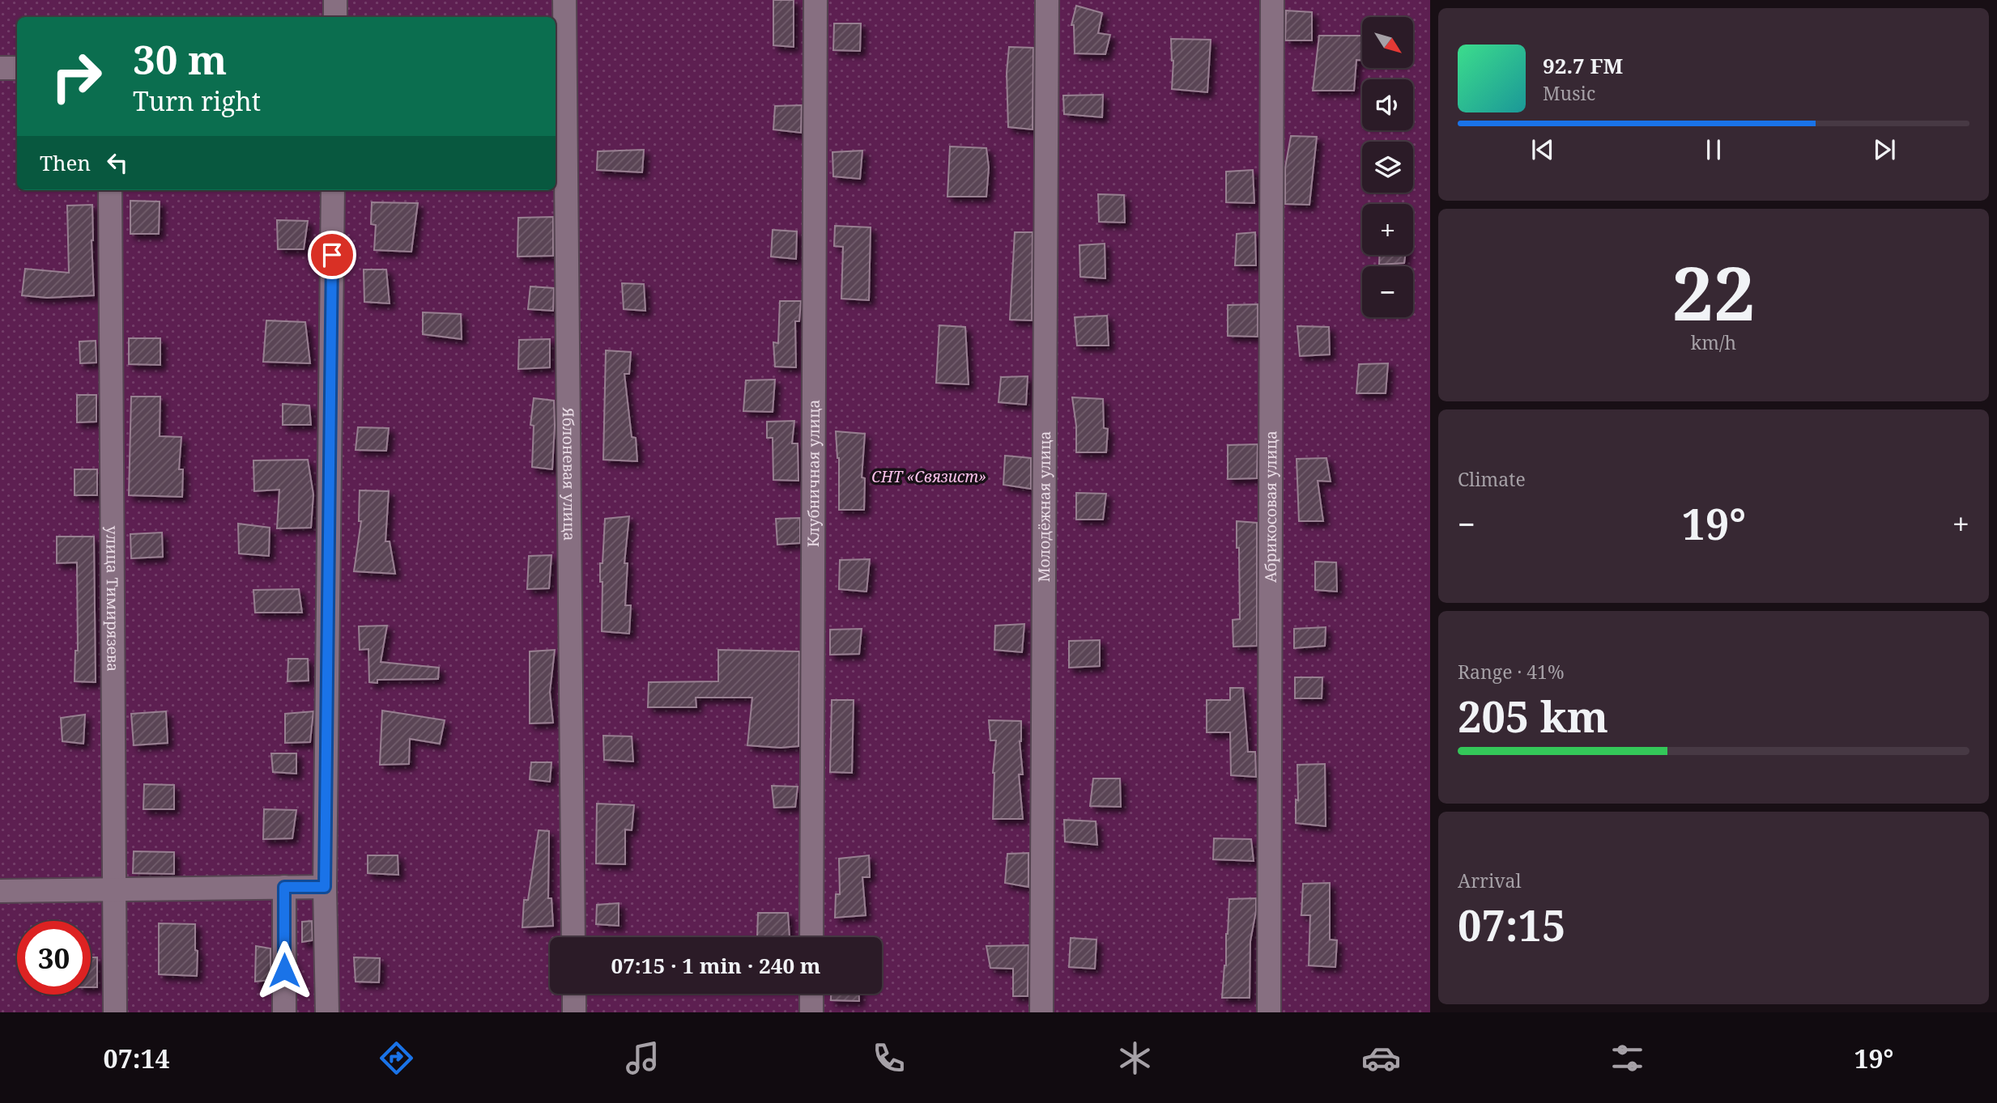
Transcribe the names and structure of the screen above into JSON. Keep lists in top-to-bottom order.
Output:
{
  "streets": {
    "street": [
      "Яблоневая улица",
      "Клубничная улица",
      "Молодёжная улица",
      "Абрикосовая улица",
      "улица Тимирязева"
    ]
  },
  "parks": ["СНТ «Связист»"],
  "north": "bottom right",
  "page": {
    "map_buttons": ["+", "−"],
    "turn": ["30 m", "Turn right"],
    "song": ["92.7 FM", "Music"],
    "then": "Then",
    "tile": [
      ["22", "km/h"],
      "Climate",
      ["Range · 41%", "205 km"],
      ["Arrival", "07:15"]
    ],
    "heat": ["−", "19°", "+"],
    "limit": "30",
    "trip": "07:15 · 1 min · 240 m",
    "tabs": ["07:14", "19°"]
  }
}
